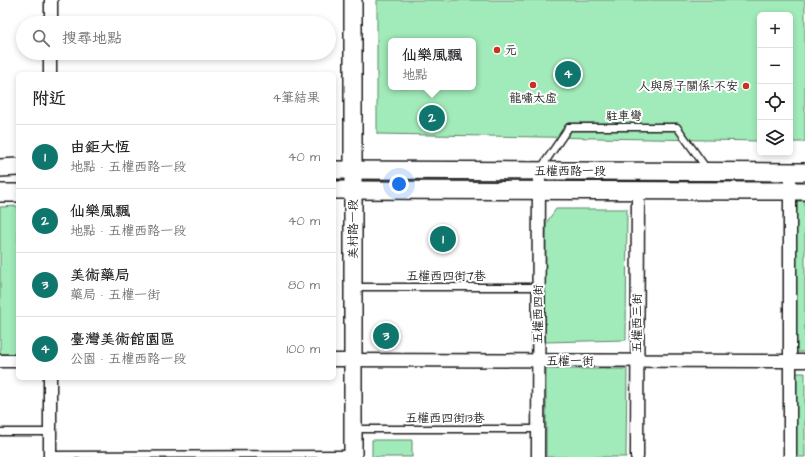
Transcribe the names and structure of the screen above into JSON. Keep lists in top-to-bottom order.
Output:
{
  "streets": {
    "main road": ["五權西路一段", "美村路一段"],
    "street": ["五權西四街", "五權西三街", "五權一街"],
    "lane": ["駐車彎", "五權西四街7巷", "五權西四街13巷"]
  },
  "crossings": [
    ["駐車彎", "五權西路一段"],
    ["駐車彎", "五權西四街"],
    ["五權西路一段", "美村路一段"],
    ["五權西路一段", "五權西四街"],
    ["五權西路一段", "五權西三街"],
    ["美村路一段", "五權西四街7巷"],
    ["美村路一段", "五權一街"],
    ["美村路一段", "五權西四街13巷"],
    ["五權西四街7巷", "五權西四街"],
    ["五權西四街", "五權一街"],
    ["五權西四街", "五權西四街13巷"],
    ["五權西三街", "五權一街"]
  ],
  "places": ["元", "龍嘯太虛", "人與房子關係-不安"],
  "page": {
    "map_buttons": ["+", "−"],
    "search": "搜尋地點",
    "popup": ["仙樂風飄", "地點"],
    "pins": [
      "4",
      "2",
      "1",
      "3"
    ],
    "heading": ["附近", "4筆結果"],
    "list": [
      {
        "mark": "1",
        "name": "由鉅大恆",
        "note": "地點 · 五權西路一段",
        "value": "40 m"
      },
      {
        "mark": "2",
        "name": "仙樂風飄",
        "note": "地點 · 五權西路一段",
        "value": "40 m"
      },
      {
        "mark": "3",
        "name": "美術藥局",
        "note": "藥局 · 五權一街",
        "value": "80 m"
      },
      {
        "mark": "4",
        "name": "臺灣美術館園區",
        "note": "公園 · 五權西路一段",
        "value": "100 m"
      }
    ]
  }
}
